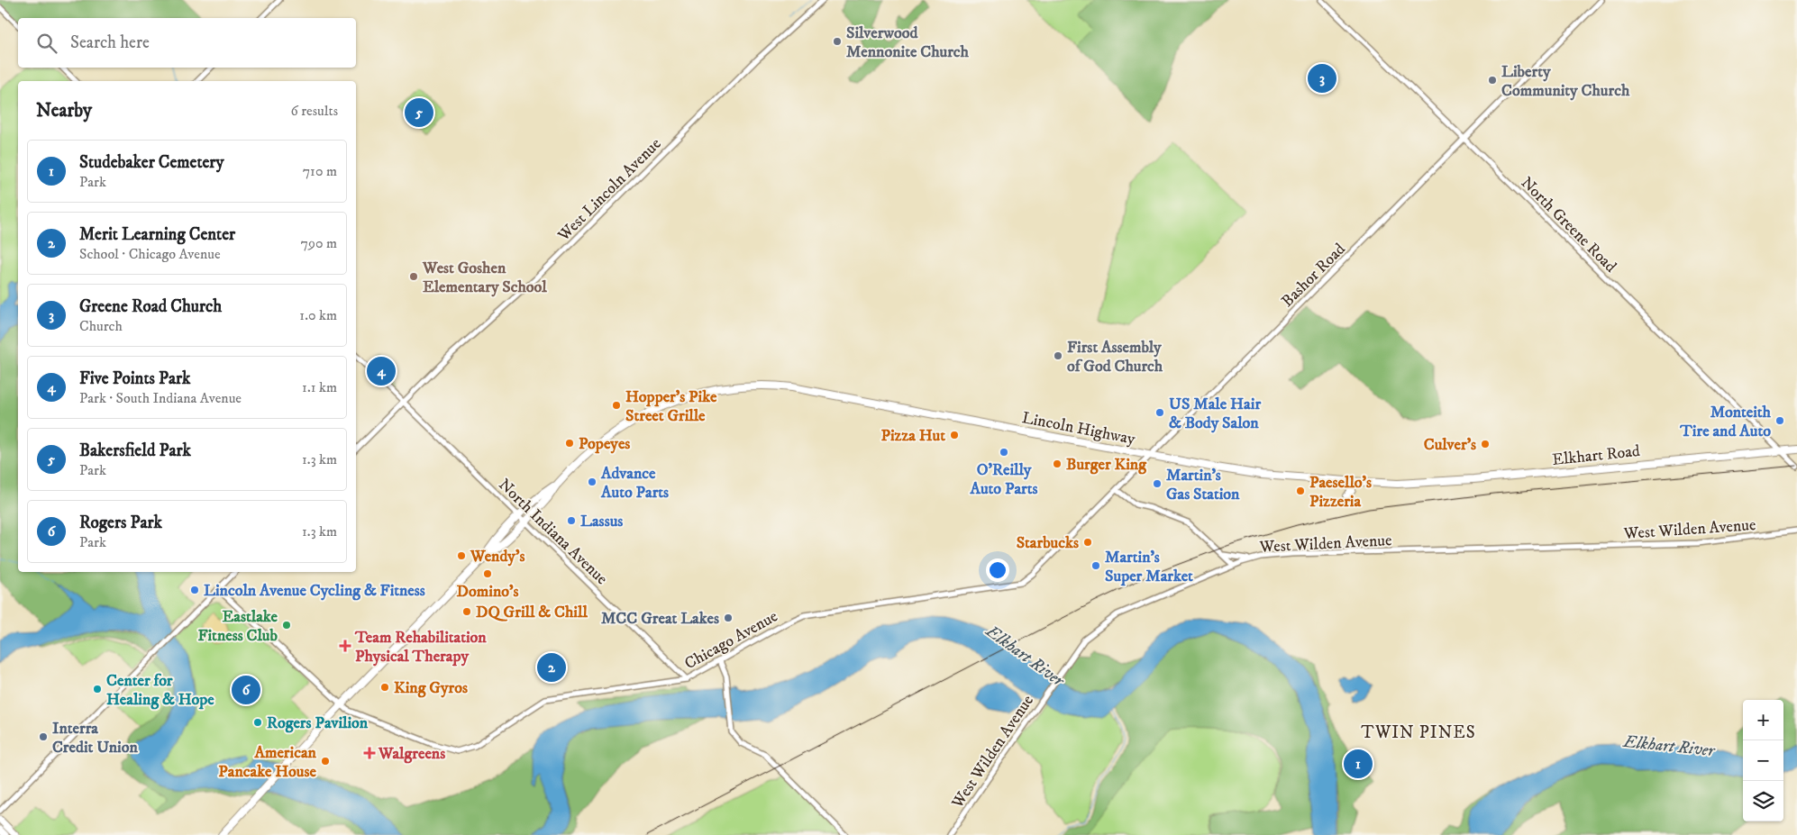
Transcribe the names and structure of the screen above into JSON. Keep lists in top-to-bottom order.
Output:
{
  "streets": {
    "highway": ["Lincoln Highway", "Elkhart Road"],
    "street": [
      "West Lincoln Avenue",
      "North Greene Road",
      "Bashor Road",
      "West Wilden Avenue",
      "North Indiana Avenue",
      "Chicago Avenue"
    ]
  },
  "crossings": [
    ["West Lincoln Avenue", "North Indiana Avenue"],
    ["North Greene Road", "Bashor Road"],
    ["North Greene Road", "Elkhart Road"],
    ["Bashor Road", "Lincoln Highway"],
    ["Bashor Road", "Chicago Avenue"],
    ["Lincoln Highway", "Elkhart Road"],
    ["Lincoln Highway", "North Indiana Avenue"],
    ["North Indiana Avenue", "Chicago Avenue"]
  ],
  "districts": ["TWIN PINES"],
  "water": ["Elkhart River"],
  "places": {
    "other": [
      "Silverwood Mennonite Church",
      "Liberty Community Church",
      "West Goshen Elementary School",
      "First Assembly of God Church",
      "Hopper's Pike Street Grille",
      "US Male Hair & Body Salon",
      "Monteith Tire and Auto",
      "Pizza Hut",
      "Popeyes",
      "Culver's",
      "O'Reilly Auto Parts",
      "Burger King",
      "Advance Auto Parts",
      "Martin's Gas Station",
      "Paesello's Pizzeria",
      "Lassus",
      "Starbucks",
      "Wendy's",
      "Martin's Super Market",
      "Domino's",
      "Lincoln Avenue Cycling & Fitness",
      "DQ Grill & Chill",
      "MCC Great Lakes",
      "Eastlake Fitness Club",
      "King Gyros",
      "Center for Healing & Hope",
      "Rogers Pavilion",
      "Interra Credit Union",
      "American Pancake House"
    ],
    "health": ["Team Rehabilitation Physical Therapy", "Walgreens"]
  },
  "page": {
    "search": "Search here",
    "pins": [
      "3",
      "5",
      "4",
      "2",
      "6",
      "1"
    ],
    "heading": ["Nearby", "6 results"],
    "list": [
      {
        "mark": "1",
        "name": "Studebaker Cemetery",
        "note": "Park",
        "value": "710 m"
      },
      {
        "mark": "2",
        "name": "Merit Learning Center",
        "note": "School · Chicago Avenue",
        "value": "790 m"
      },
      {
        "mark": "3",
        "name": "Greene Road Church",
        "note": "Church",
        "value": "1.0 km"
      },
      {
        "mark": "4",
        "name": "Five Points Park",
        "note": "Park · South Indiana Avenue",
        "value": "1.1 km"
      },
      {
        "mark": "5",
        "name": "Bakersfield Park",
        "note": "Park",
        "value": "1.3 km"
      },
      {
        "mark": "6",
        "name": "Rogers Park",
        "note": "Park",
        "value": "1.3 km"
      }
    ],
    "map_buttons": ["+", "−"]
  }
}
